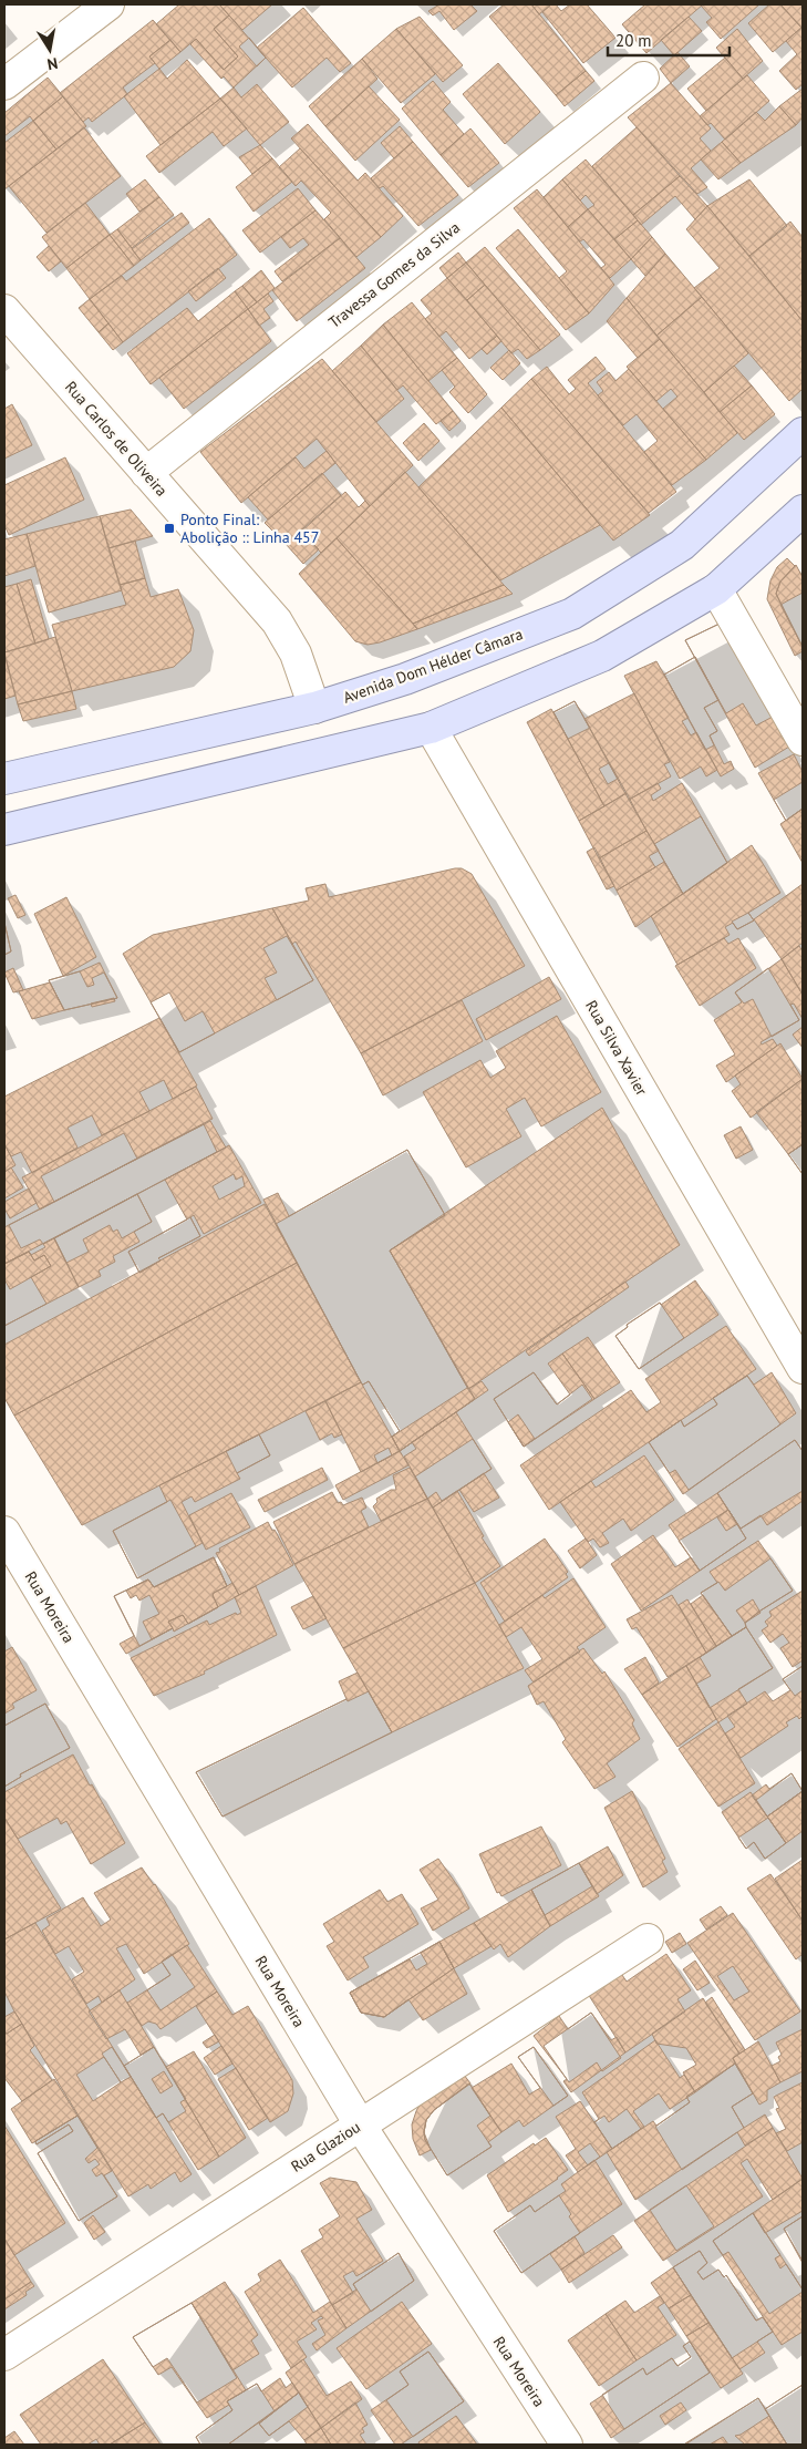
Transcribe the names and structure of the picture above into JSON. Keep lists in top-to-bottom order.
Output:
{
  "streets": {
    "main road": ["Avenida Dom Hélder Câmara"],
    "street": [
      "Travessa Gomes da Silva",
      "Rua Carlos de Oliveira",
      "Rua Silva Xavier",
      "Rua Moreira",
      "Rua Glaziou"
    ]
  },
  "crossings": [
    ["Travessa Gomes da Silva", "Rua Carlos de Oliveira"],
    ["Rua Carlos de Oliveira", "Avenida Dom Hélder Câmara"],
    ["Rua Moreira", "Rua Glaziou"]
  ],
  "places": {
    "transit": ["Ponto Final: Abolição :: Linha 457"]
  },
  "scale_bar": "20 m",
  "north": "bottom"
}
